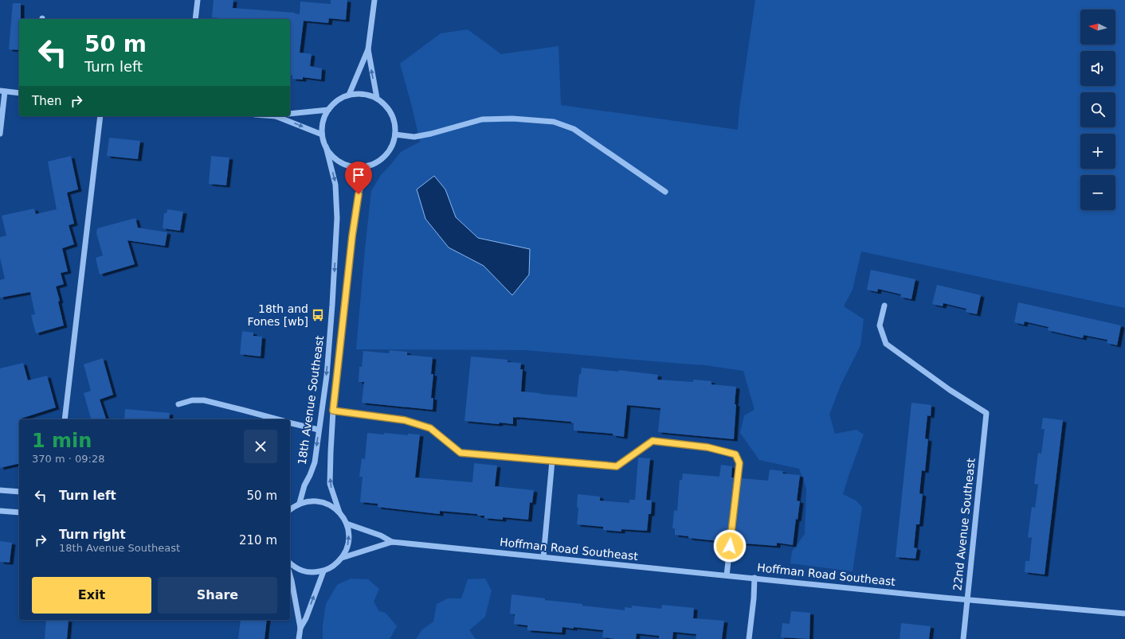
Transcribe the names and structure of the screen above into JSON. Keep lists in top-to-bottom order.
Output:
{
  "streets": {
    "street": ["18th Avenue Southeast", "22nd Avenue Southeast", "Hoffman Road Southeast"]
  },
  "crossings": [
    ["22nd Avenue Southeast", "Hoffman Road Southeast"]
  ],
  "places": {
    "bus stop": ["18th and Fones [wb]"]
  },
  "north": "left",
  "page": {
    "map_buttons": ["+", "−"],
    "turn": ["50 m", "Turn left"],
    "then": "Then",
    "heading": ["1 min", "370 m · 09:28"],
    "list": [
      {
        "name": "Turn left",
        "value": "50 m"
      },
      {
        "name": "Turn right",
        "note": "18th Avenue Southeast",
        "value": "210 m"
      }
    ],
    "buttons": ["Exit", "Share"]
  }
}
